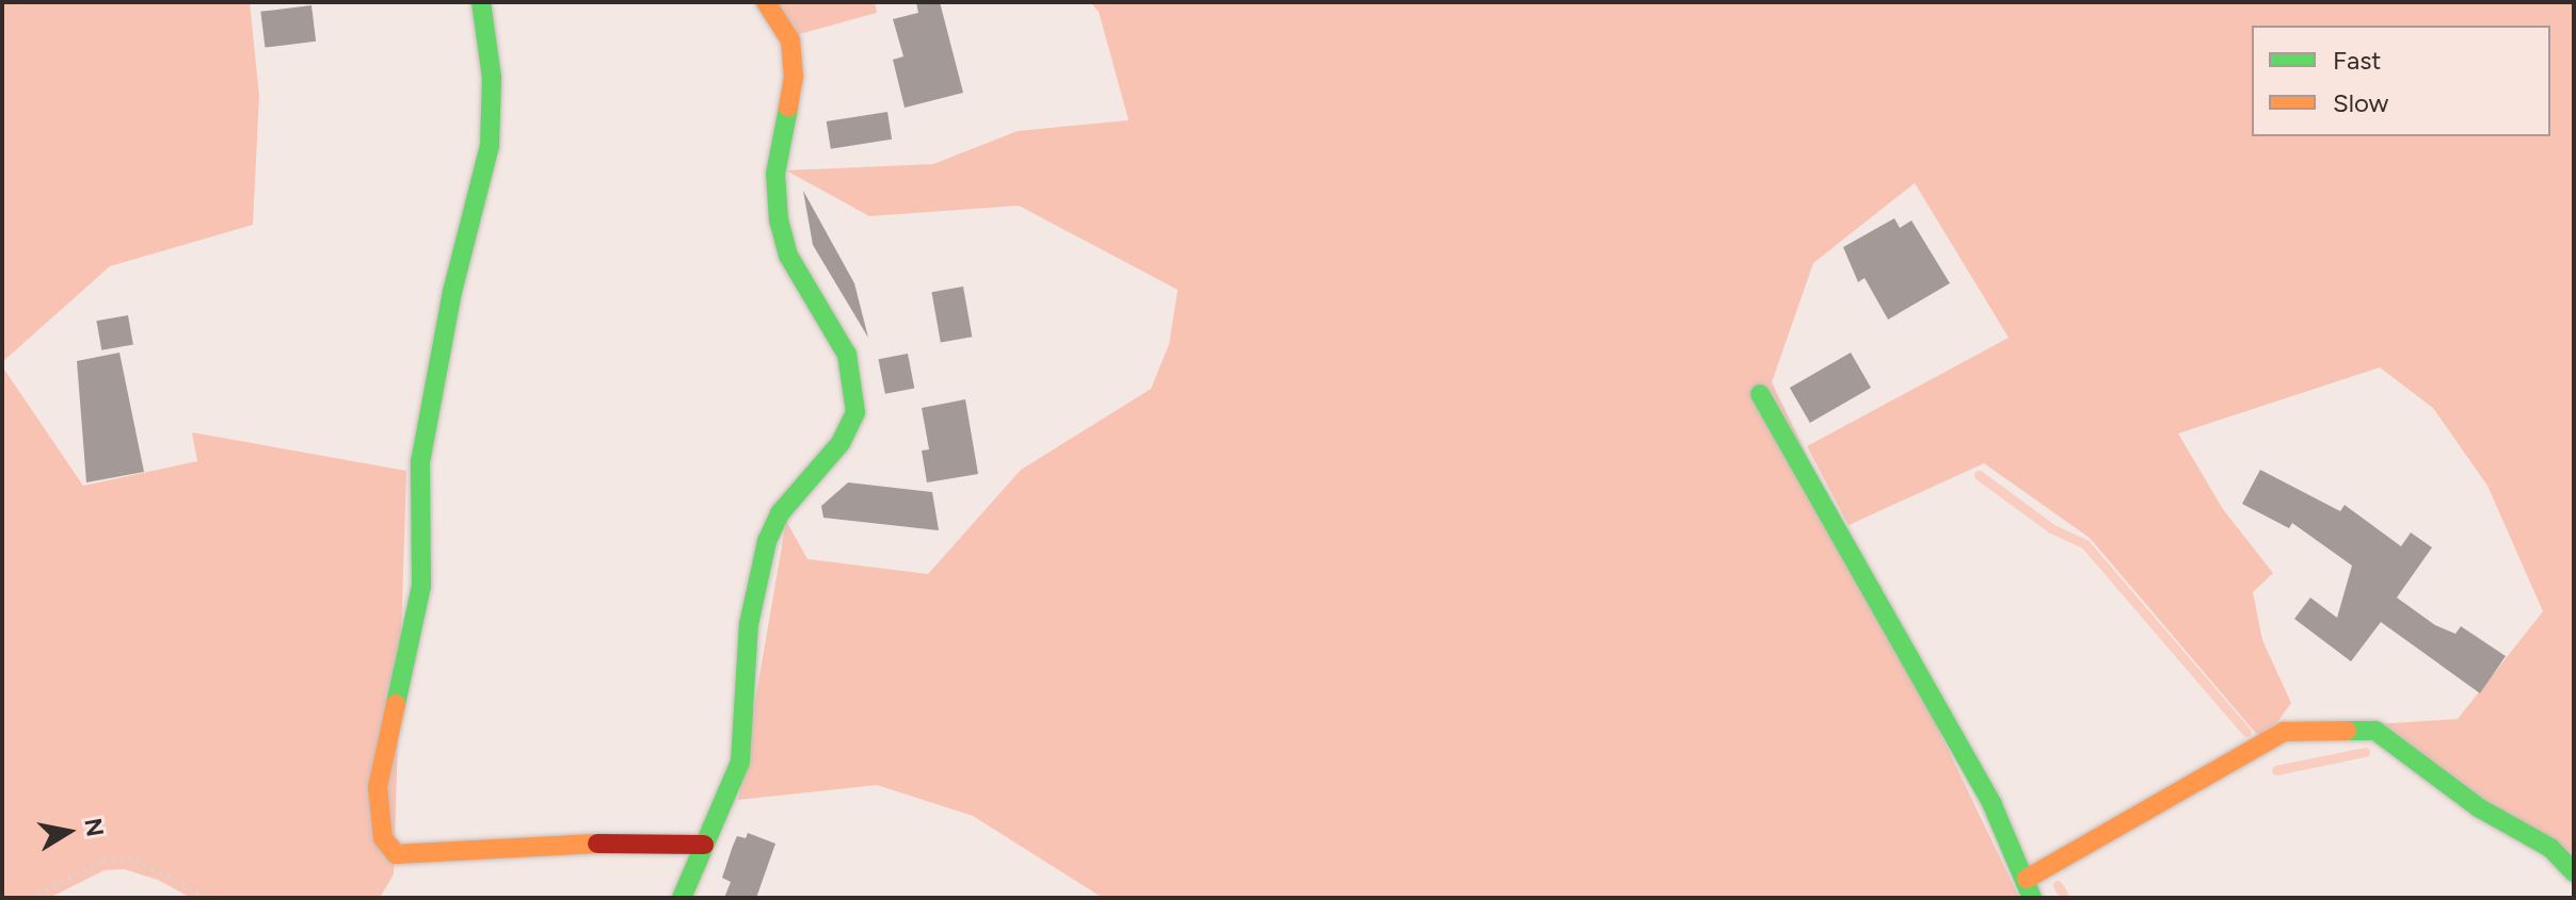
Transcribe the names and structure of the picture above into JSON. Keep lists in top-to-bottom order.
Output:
{
  "legend": ["Fast", "Slow"],
  "north": "right"
}
